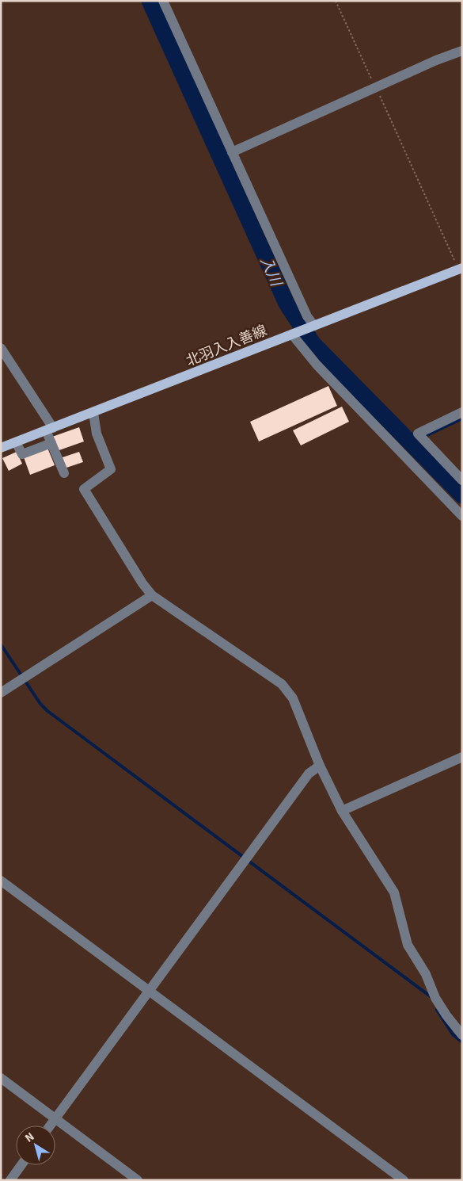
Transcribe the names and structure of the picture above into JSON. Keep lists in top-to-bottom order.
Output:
{
  "streets": {
    "main road": ["北羽入入善線"]
  },
  "water": ["入川"],
  "north": "top left"
}
